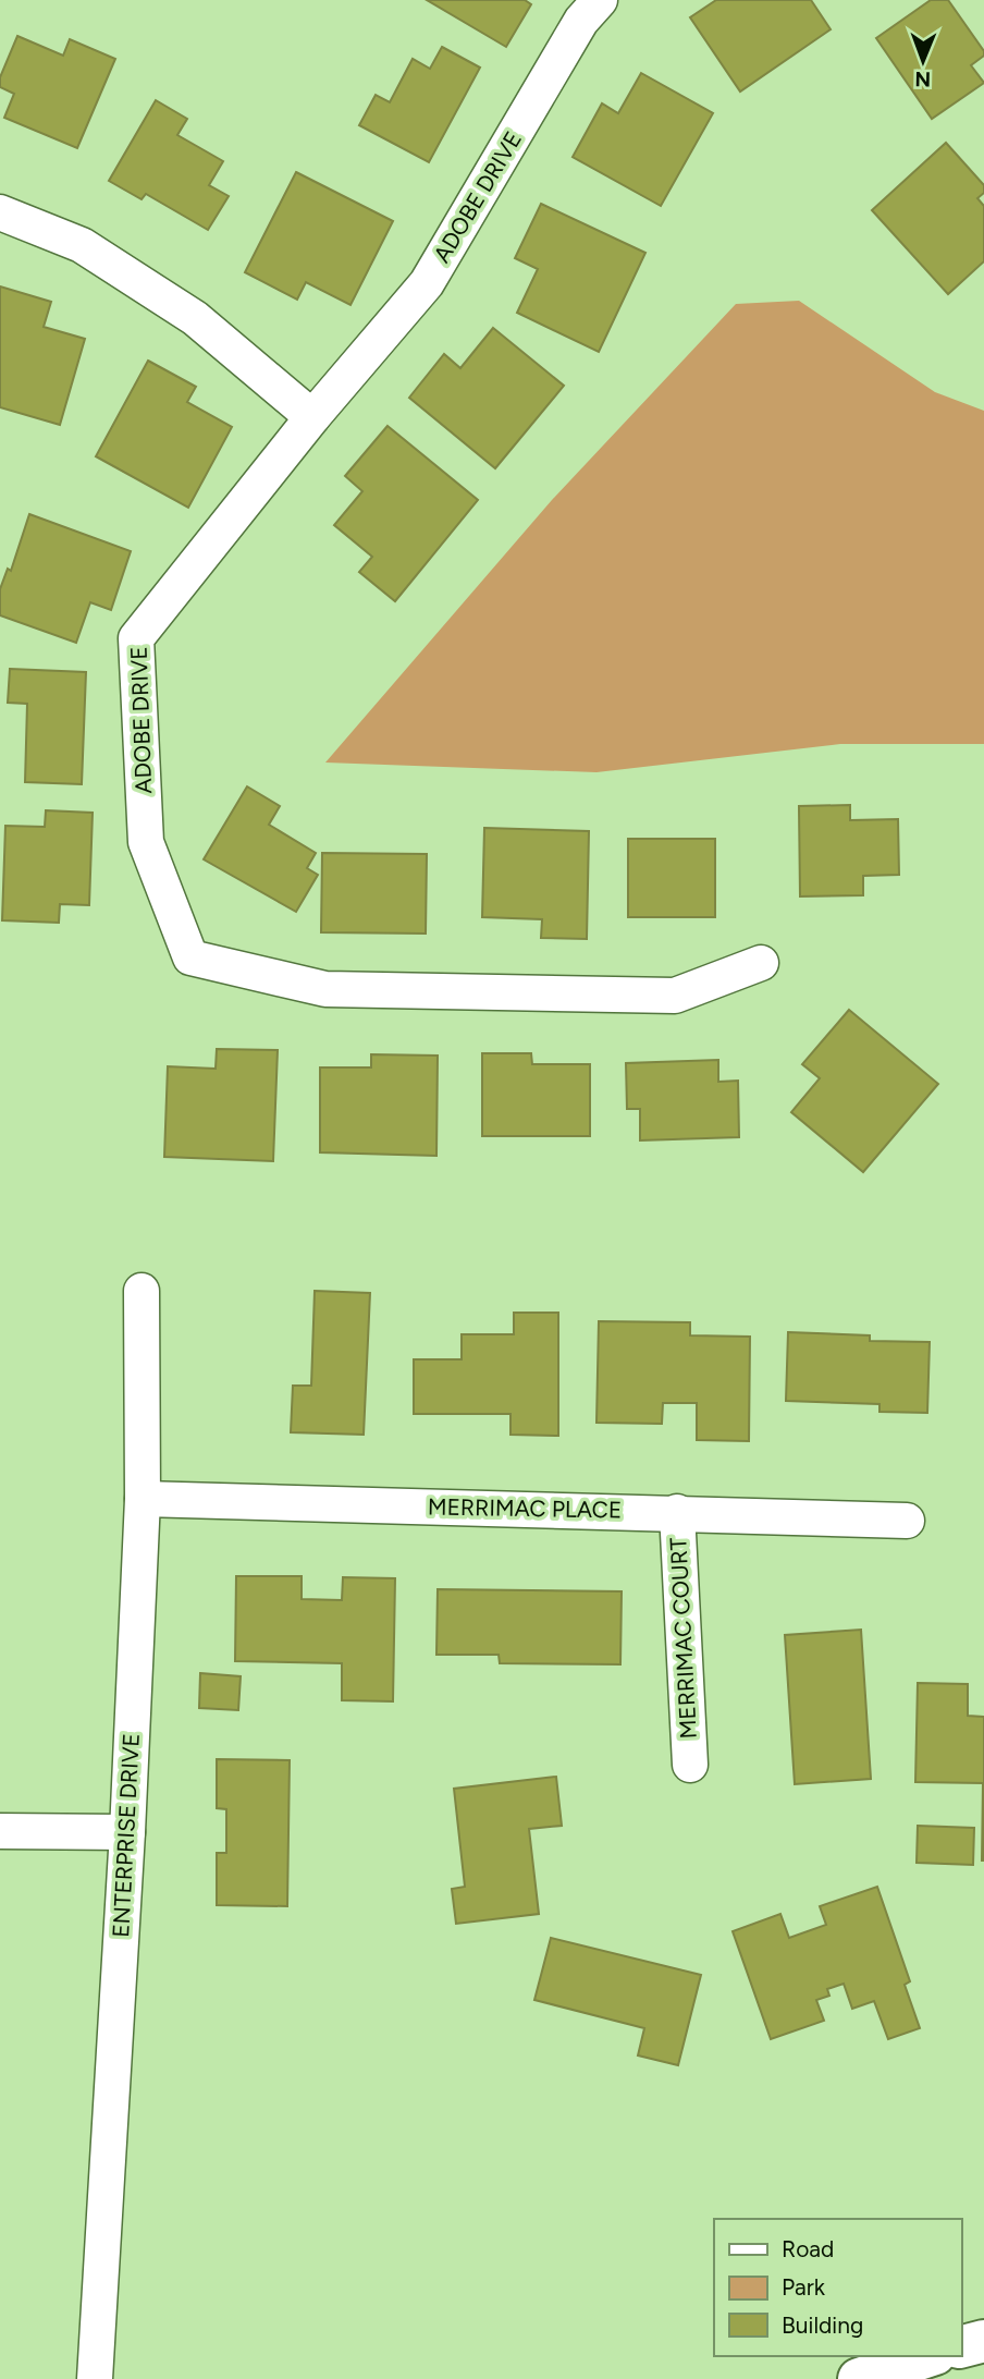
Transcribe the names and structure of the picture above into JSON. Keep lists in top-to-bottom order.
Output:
{
  "streets": {
    "street": [
      "ADOBE DRIVE",
      "MERRIMAC PLACE",
      "MERRIMAC COURT",
      "ENTERPRISE DRIVE"
    ]
  },
  "crossings": [
    ["MERRIMAC PLACE", "MERRIMAC COURT"],
    ["MERRIMAC PLACE", "ENTERPRISE DRIVE"]
  ],
  "legend": ["Road", "Park", "Building"],
  "north": "bottom"
}
